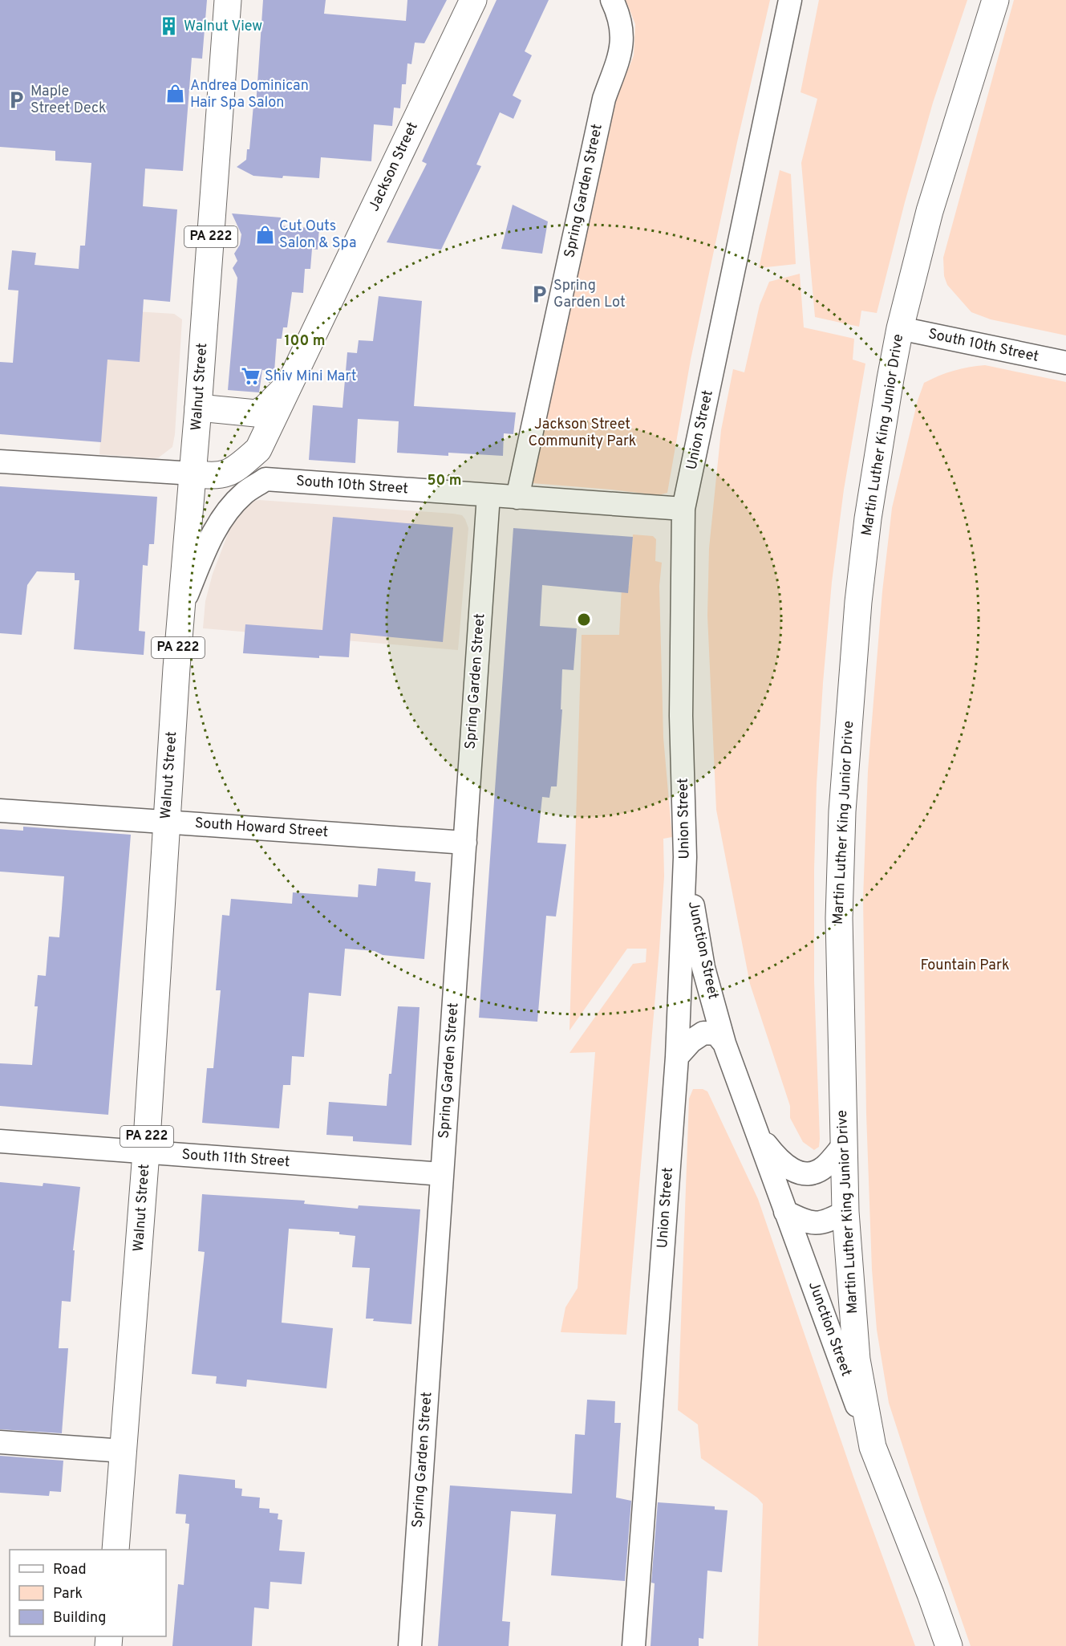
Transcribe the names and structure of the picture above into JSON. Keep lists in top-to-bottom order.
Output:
{
  "streets": {
    "main road": [
      "Jackson Street",
      "PA 222",
      "Walnut Street",
      "Martin Luther King Junior Drive"
    ],
    "street": [
      "Spring Garden Street",
      "South 10th Street",
      "Union Street",
      "South Howard Street",
      "Junction Street",
      "South 11th Street"
    ]
  },
  "crossings": [
    ["Jackson Street", "Walnut Street"],
    ["Spring Garden Street", "South 10th Street"],
    ["Spring Garden Street", "South Howard Street"],
    ["Spring Garden Street", "South 11th Street"],
    ["South 10th Street", "Union Street"],
    ["South 10th Street", "Martin Luther King Junior Drive"],
    ["Walnut Street", "South Howard Street"],
    ["Walnut Street", "South 11th Street"],
    ["Union Street", "Junction Street"],
    ["Martin Luther King Junior Drive", "Junction Street"]
  ],
  "parks": ["Jackson Street Community Park", "Fountain Park"],
  "places": {
    "building": ["Walnut View"],
    "shop": ["Andrea Dominican Hair Spa Salon", "Cut Outs Salon & Spa"],
    "parking": ["Maple Street Deck", "Spring Garden Lot"],
    "supermarket": ["Shiv Mini Mart"]
  },
  "legend": ["Road", "Park", "Building"],
  "rings": ["100 m", "50 m"]
}
